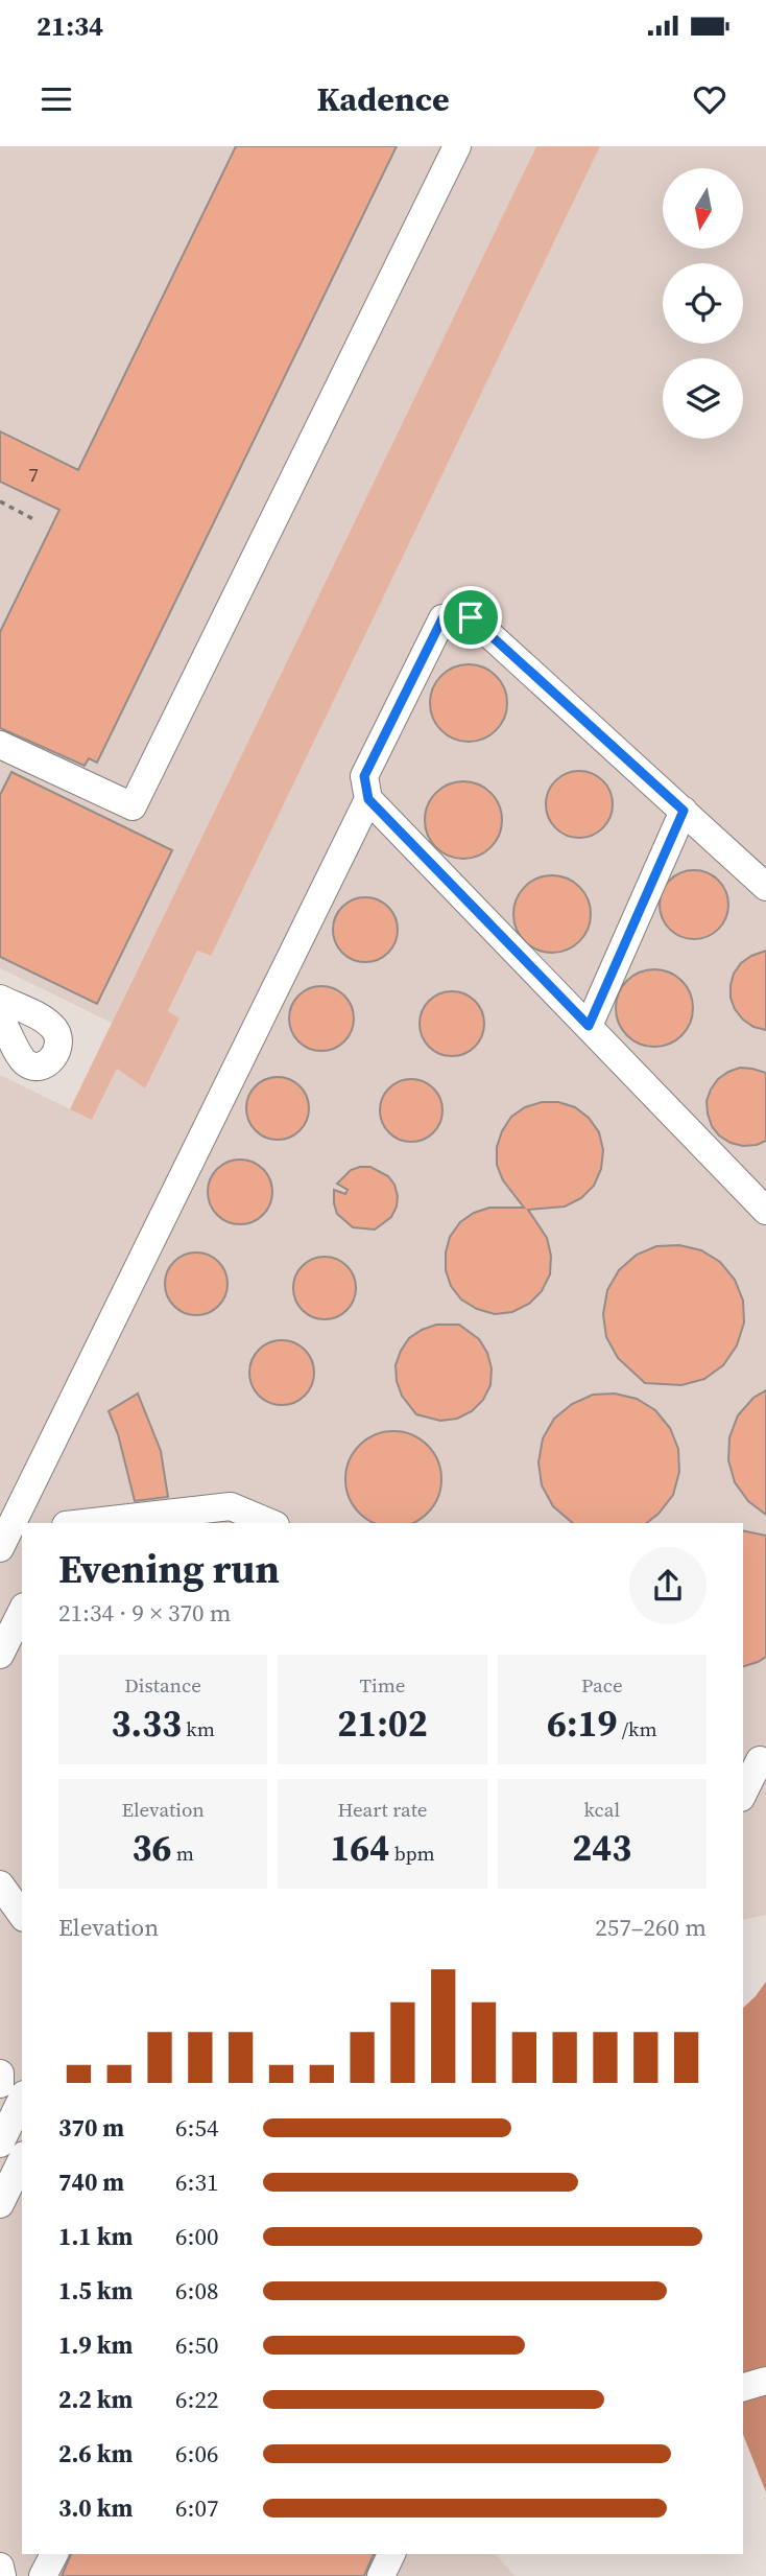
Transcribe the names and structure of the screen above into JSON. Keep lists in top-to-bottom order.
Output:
{
  "house_numbers": ["7"],
  "north": "bottom",
  "page": {
    "status": "21:34",
    "header": "Kadence",
    "heading": ["Evening run", "21:34 · 9 × 370 m"],
    "stats": [
      ["Distance", "3.33 km"],
      ["Time", "21:02"],
      ["Pace", "6:19 /km"],
      ["Elevation", "36 m"],
      ["Heart rate", "164 bpm"],
      ["kcal", "243"]
    ],
    "chart": ["Elevation", "257–260 m"],
    "list": [
      {
        "name": "370 m",
        "note": "6:54"
      },
      {
        "name": "740 m",
        "note": "6:31"
      },
      {
        "name": "1.1 km",
        "note": "6:00"
      },
      {
        "name": "1.5 km",
        "note": "6:08"
      },
      {
        "name": "1.9 km",
        "note": "6:50"
      },
      {
        "name": "2.2 km",
        "note": "6:22"
      },
      {
        "name": "2.6 km",
        "note": "6:06"
      },
      {
        "name": "3.0 km",
        "note": "6:07"
      }
    ]
  }
}
